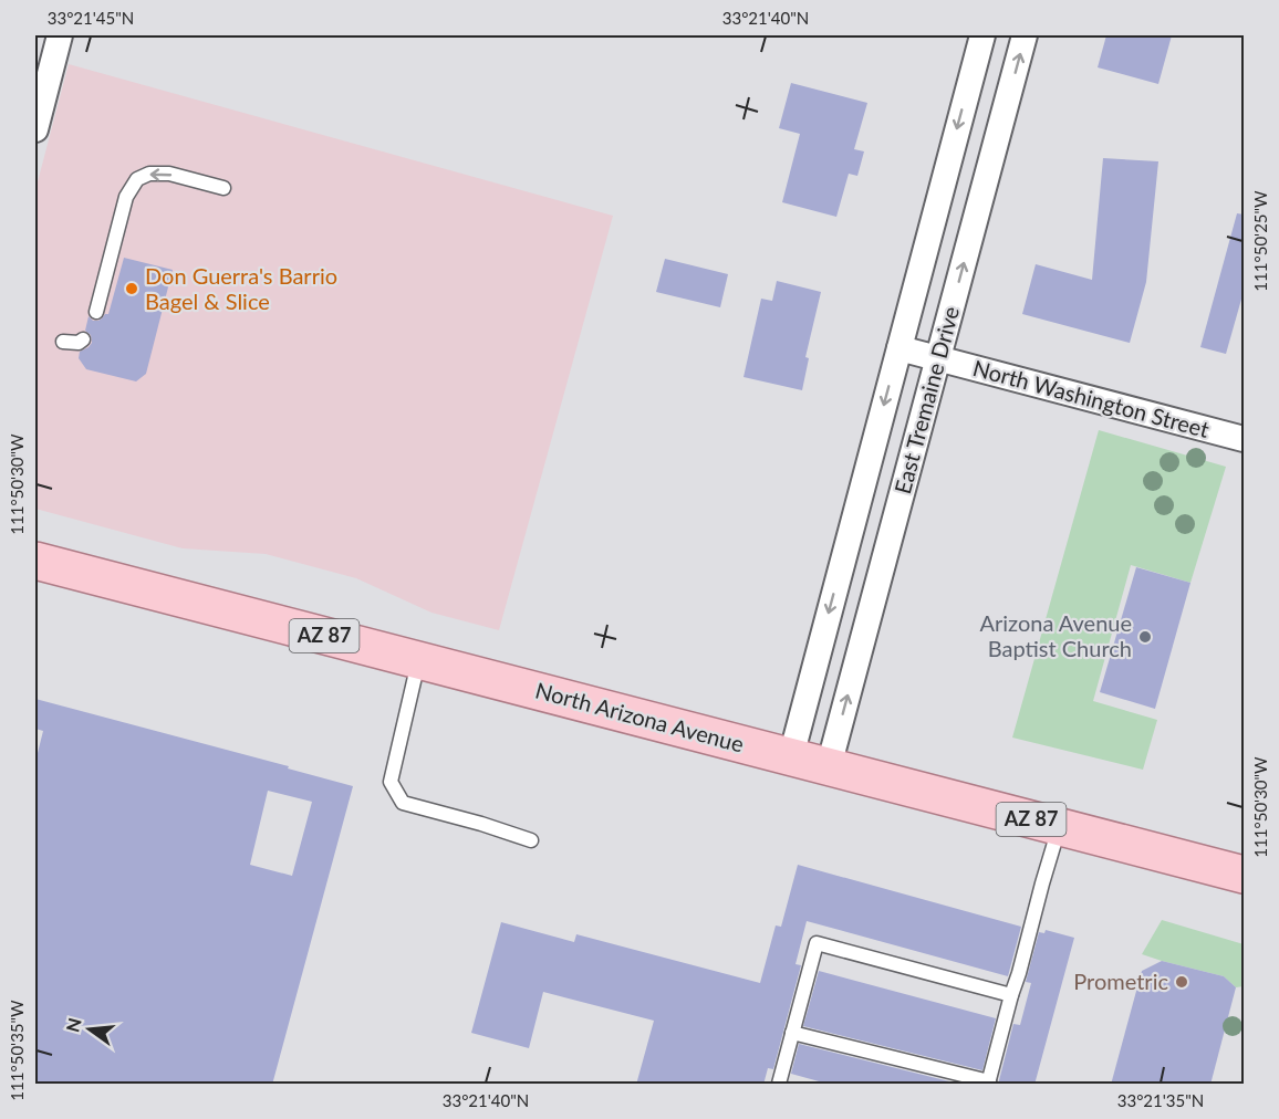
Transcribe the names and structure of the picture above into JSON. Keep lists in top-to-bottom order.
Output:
{
  "streets": {
    "main road": ["AZ 87", "North Arizona Avenue"],
    "street": ["North Washington Street", "East Tremaine Drive"]
  },
  "crossings": [
    ["North Washington Street", "East Tremaine Drive"],
    ["East Tremaine Drive", "North Arizona Avenue"]
  ],
  "places": ["Don Guerra's Barrio Bagel & Slice", "Arizona Avenue Baptist Church", "Prometric"],
  "north": "left",
  "coordinates": [
    "33°21'45\"N",
    "33°21'40\"N",
    "111°50'25\"W",
    "111°50'30\"W",
    "111°50'35\"W",
    "33°21'35\"N"
  ]
}
